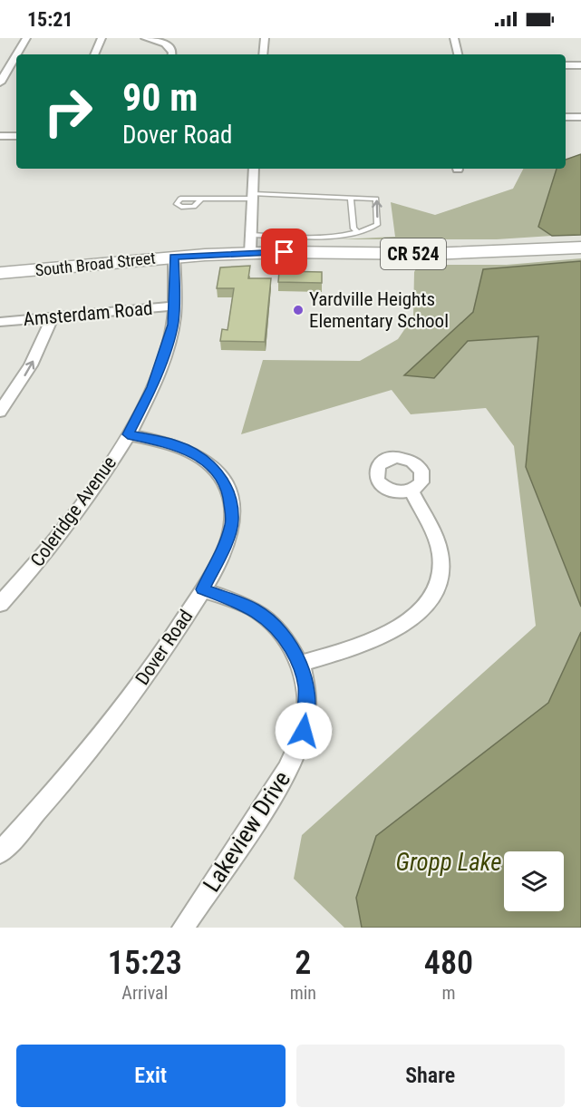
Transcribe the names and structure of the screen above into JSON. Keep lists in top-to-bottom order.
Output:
{
  "streets": {
    "main road": ["CR 524", "South Broad Street"],
    "street": [
      "Amsterdam Road",
      "Coleridge Avenue",
      "Dover Road",
      "Lakeview Drive"
    ]
  },
  "crossings": [
    ["South Broad Street", "Coleridge Avenue"],
    ["Amsterdam Road", "Coleridge Avenue"],
    ["Coleridge Avenue", "Dover Road"],
    ["Dover Road", "Lakeview Drive"]
  ],
  "water": ["Gropp Lake"],
  "places": ["Yardville Heights Elementary School"],
  "page": {
    "status": "15:21",
    "turn": ["90 m", "Dover Road"],
    "eta": [
      "15:23",
      "Arrival",
      "2",
      "min",
      "480",
      "m"
    ],
    "buttons": ["Exit", "Share"]
  }
}
